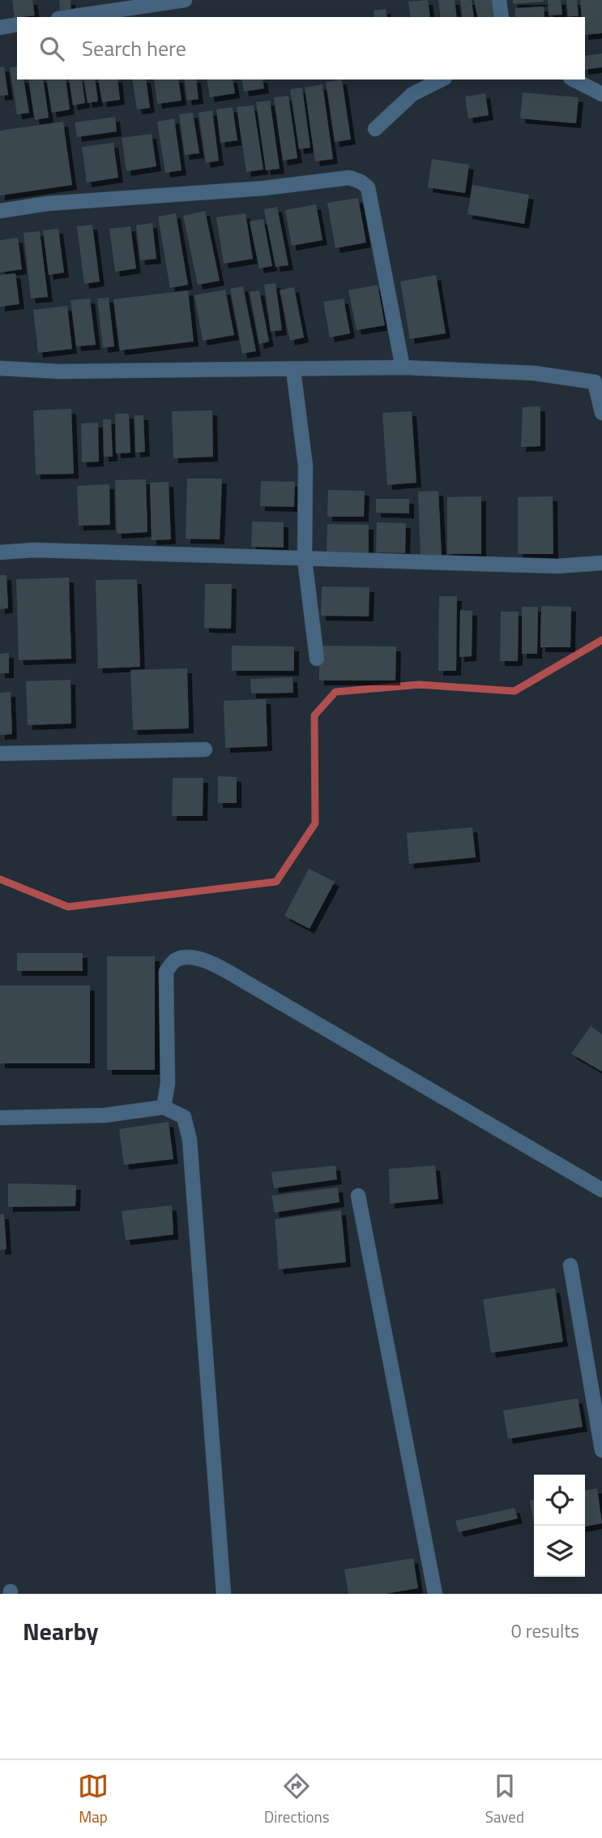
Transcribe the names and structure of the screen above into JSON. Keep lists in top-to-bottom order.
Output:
{
  "page": {
    "search": "Search here",
    "heading": ["Nearby", "0 results"],
    "nav": ["Map", "Directions", "Saved"]
  }
}
